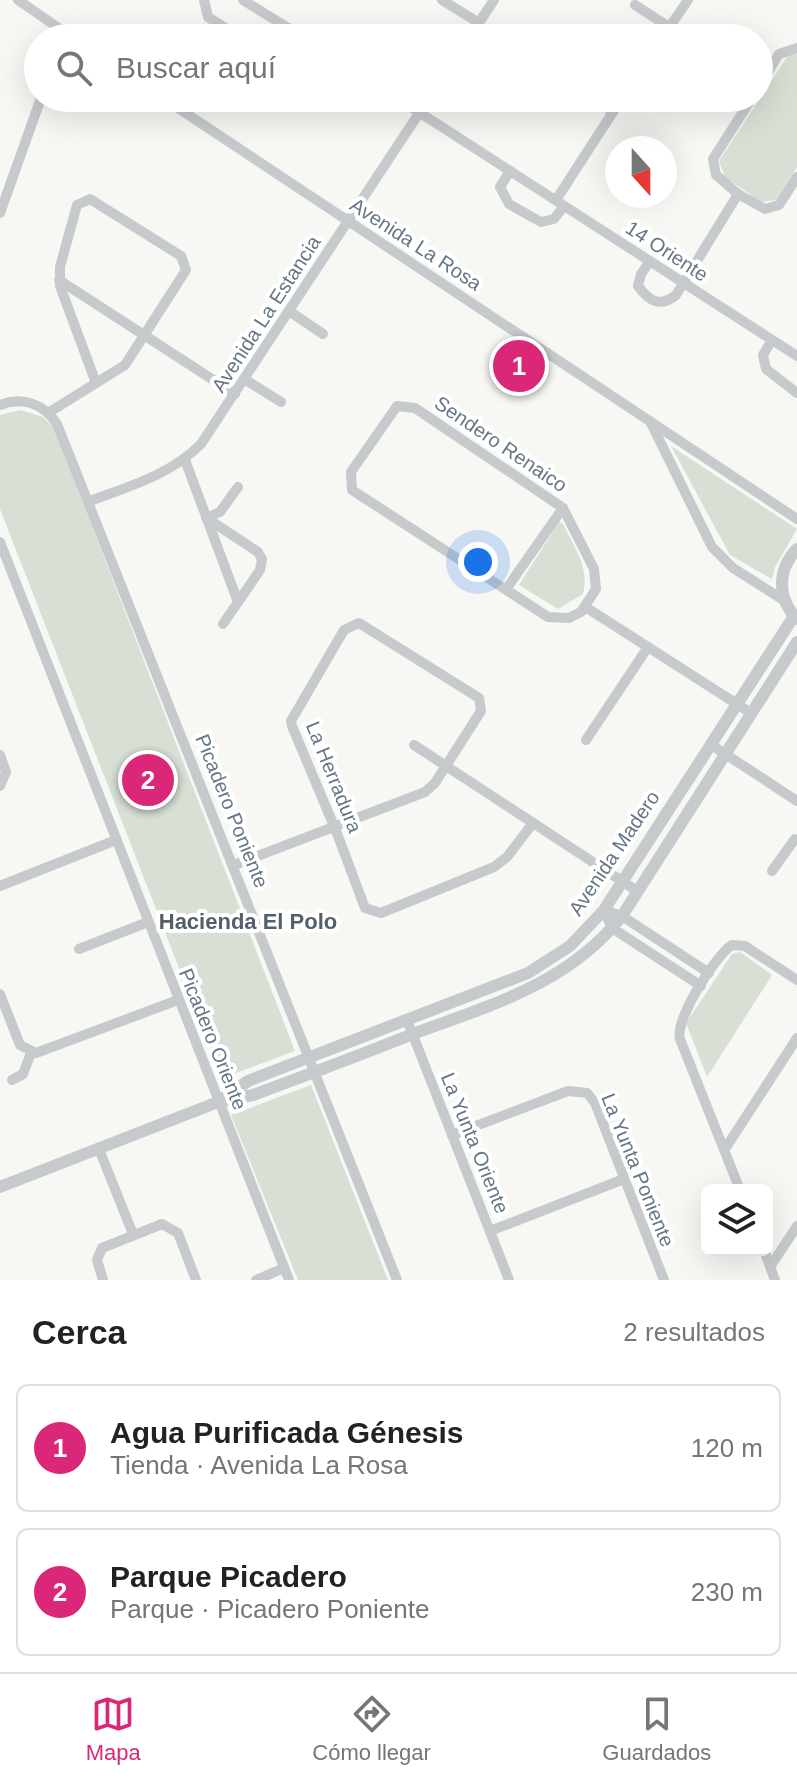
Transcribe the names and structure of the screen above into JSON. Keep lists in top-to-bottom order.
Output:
{
  "streets": {
    "street": [
      "Avenida La Rosa",
      "14 Oriente",
      "Avenida La Estancia",
      "Sendero Renaico",
      "La Herradura",
      "Picadero Poniente",
      "Avenida Madero",
      "Picadero Oriente",
      "La Yunta Oriente",
      "La Yunta Poniente"
    ]
  },
  "crossings": [
    ["Avenida La Rosa", "Avenida La Estancia"],
    ["14 Oriente", "Avenida La Estancia"],
    ["Avenida La Estancia", "Picadero Poniente"],
    ["Picadero Poniente", "Avenida Madero"],
    ["Avenida Madero", "Picadero Oriente"],
    ["Avenida Madero", "La Yunta Oriente"],
    ["La Yunta Oriente", "La Yunta Poniente"]
  ],
  "districts": ["Hacienda El Polo"],
  "north": "bottom",
  "page": {
    "search": "Buscar aquí",
    "pins": ["1", "2"],
    "heading": ["Cerca", "2 resultados"],
    "list": [
      {
        "mark": "1",
        "name": "Agua Purificada Génesis",
        "note": "Tienda · Avenida La Rosa",
        "value": "120 m"
      },
      {
        "mark": "2",
        "name": "Parque Picadero",
        "note": "Parque · Picadero Poniente",
        "value": "230 m"
      }
    ],
    "nav": ["Mapa", "Cómo llegar", "Guardados"]
  }
}
